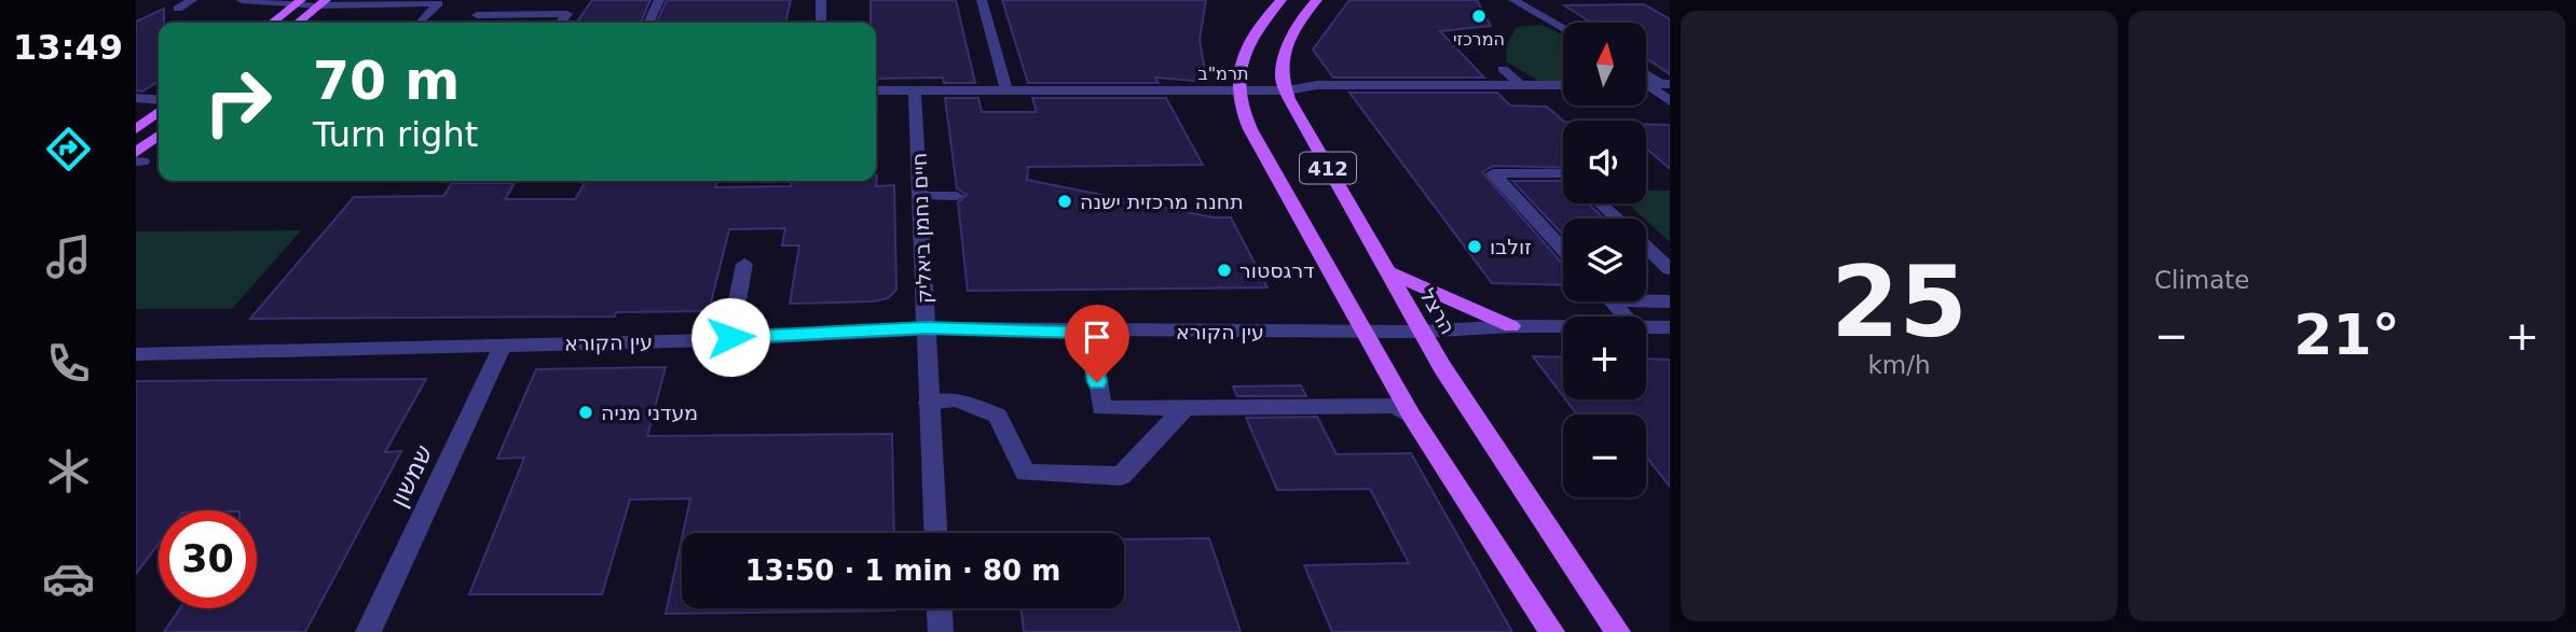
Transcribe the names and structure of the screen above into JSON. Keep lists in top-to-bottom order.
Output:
{
  "streets": {
    "main road": ["412", "הרצל"],
    "street": [
      "תרמ\"ב",
      "חיים נחמן ביאליק",
      "עין הקורא",
      "שמשון"
    ]
  },
  "crossings": [
    ["תרמ\"ב", "412"],
    ["תרמ\"ב", "חיים נחמן ביאליק"],
    ["תרמ\"ב", "הרצל"],
    ["412", "עין הקורא"],
    ["חיים נחמן ביאליק", "עין הקורא"],
    ["הרצל", "עין הקורא"],
    ["עין הקורא", "שמשון"]
  ],
  "places": [
    "המרכזי",
    "תחנה מרכזית ישנה",
    "זולבו",
    "דרגסטור",
    "מעדני מניה"
  ],
  "north": "top",
  "page": {
    "tabs": "13:49",
    "tile": [
      ["25", "km/h"],
      "Climate"
    ],
    "map_buttons": ["+", "−"],
    "turn": ["70 m", "Turn right"],
    "heat": ["−", "21°", "+"],
    "limit": "30",
    "trip": "13:50 · 1 min · 80 m"
  }
}
